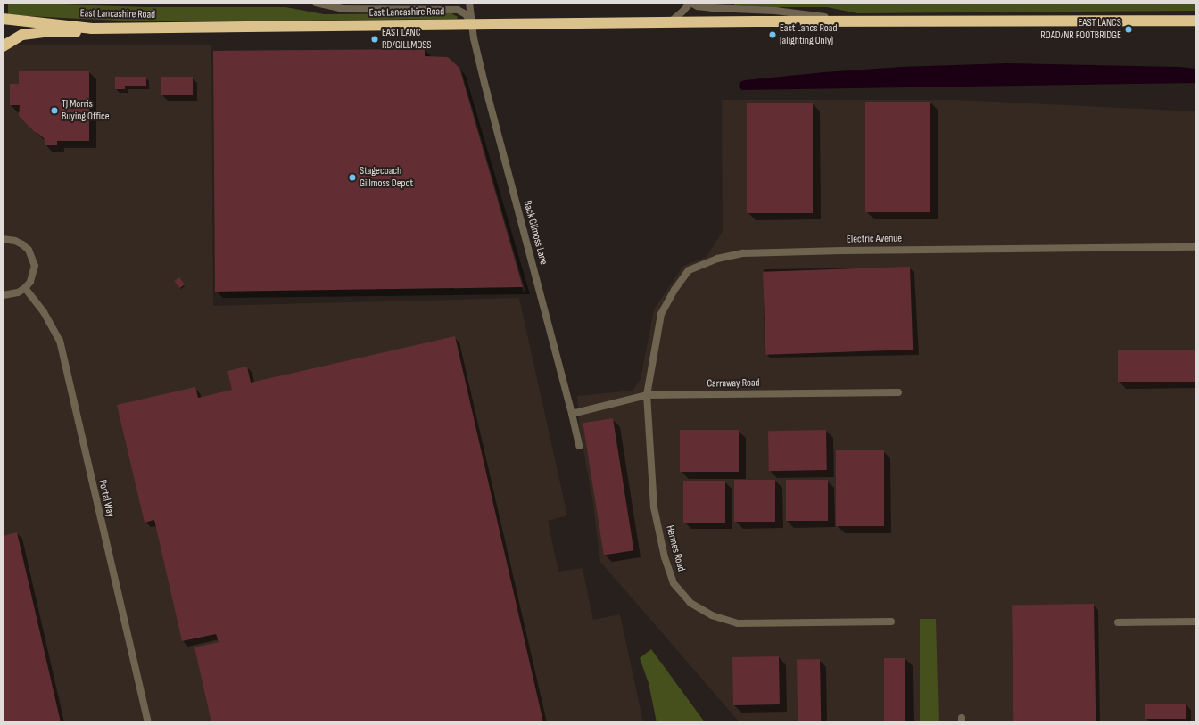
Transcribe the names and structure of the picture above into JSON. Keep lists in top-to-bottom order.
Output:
{
  "streets": {
    "highway": ["East Lancashire Road"],
    "street": [
      "Back Gilmoss Lane",
      "Electric Avenue",
      "Carraway Road",
      "Portal Way",
      "Hermes Road"
    ]
  },
  "crossings": [
    ["East Lancashire Road", "Back Gilmoss Lane"],
    ["Back Gilmoss Lane", "Carraway Road"],
    ["Electric Avenue", "Carraway Road"],
    ["Electric Avenue", "Hermes Road"],
    ["Carraway Road", "Hermes Road"]
  ],
  "places": [
    "EAST LANCS ROAD/NR FOOTBRIDGE",
    "East Lancs Road (alighting Only)",
    "EAST LANC RD/GILLMOSS",
    "TJ Morris Buying Office",
    "Stagecoach Gillmoss Depot"
  ]
}
